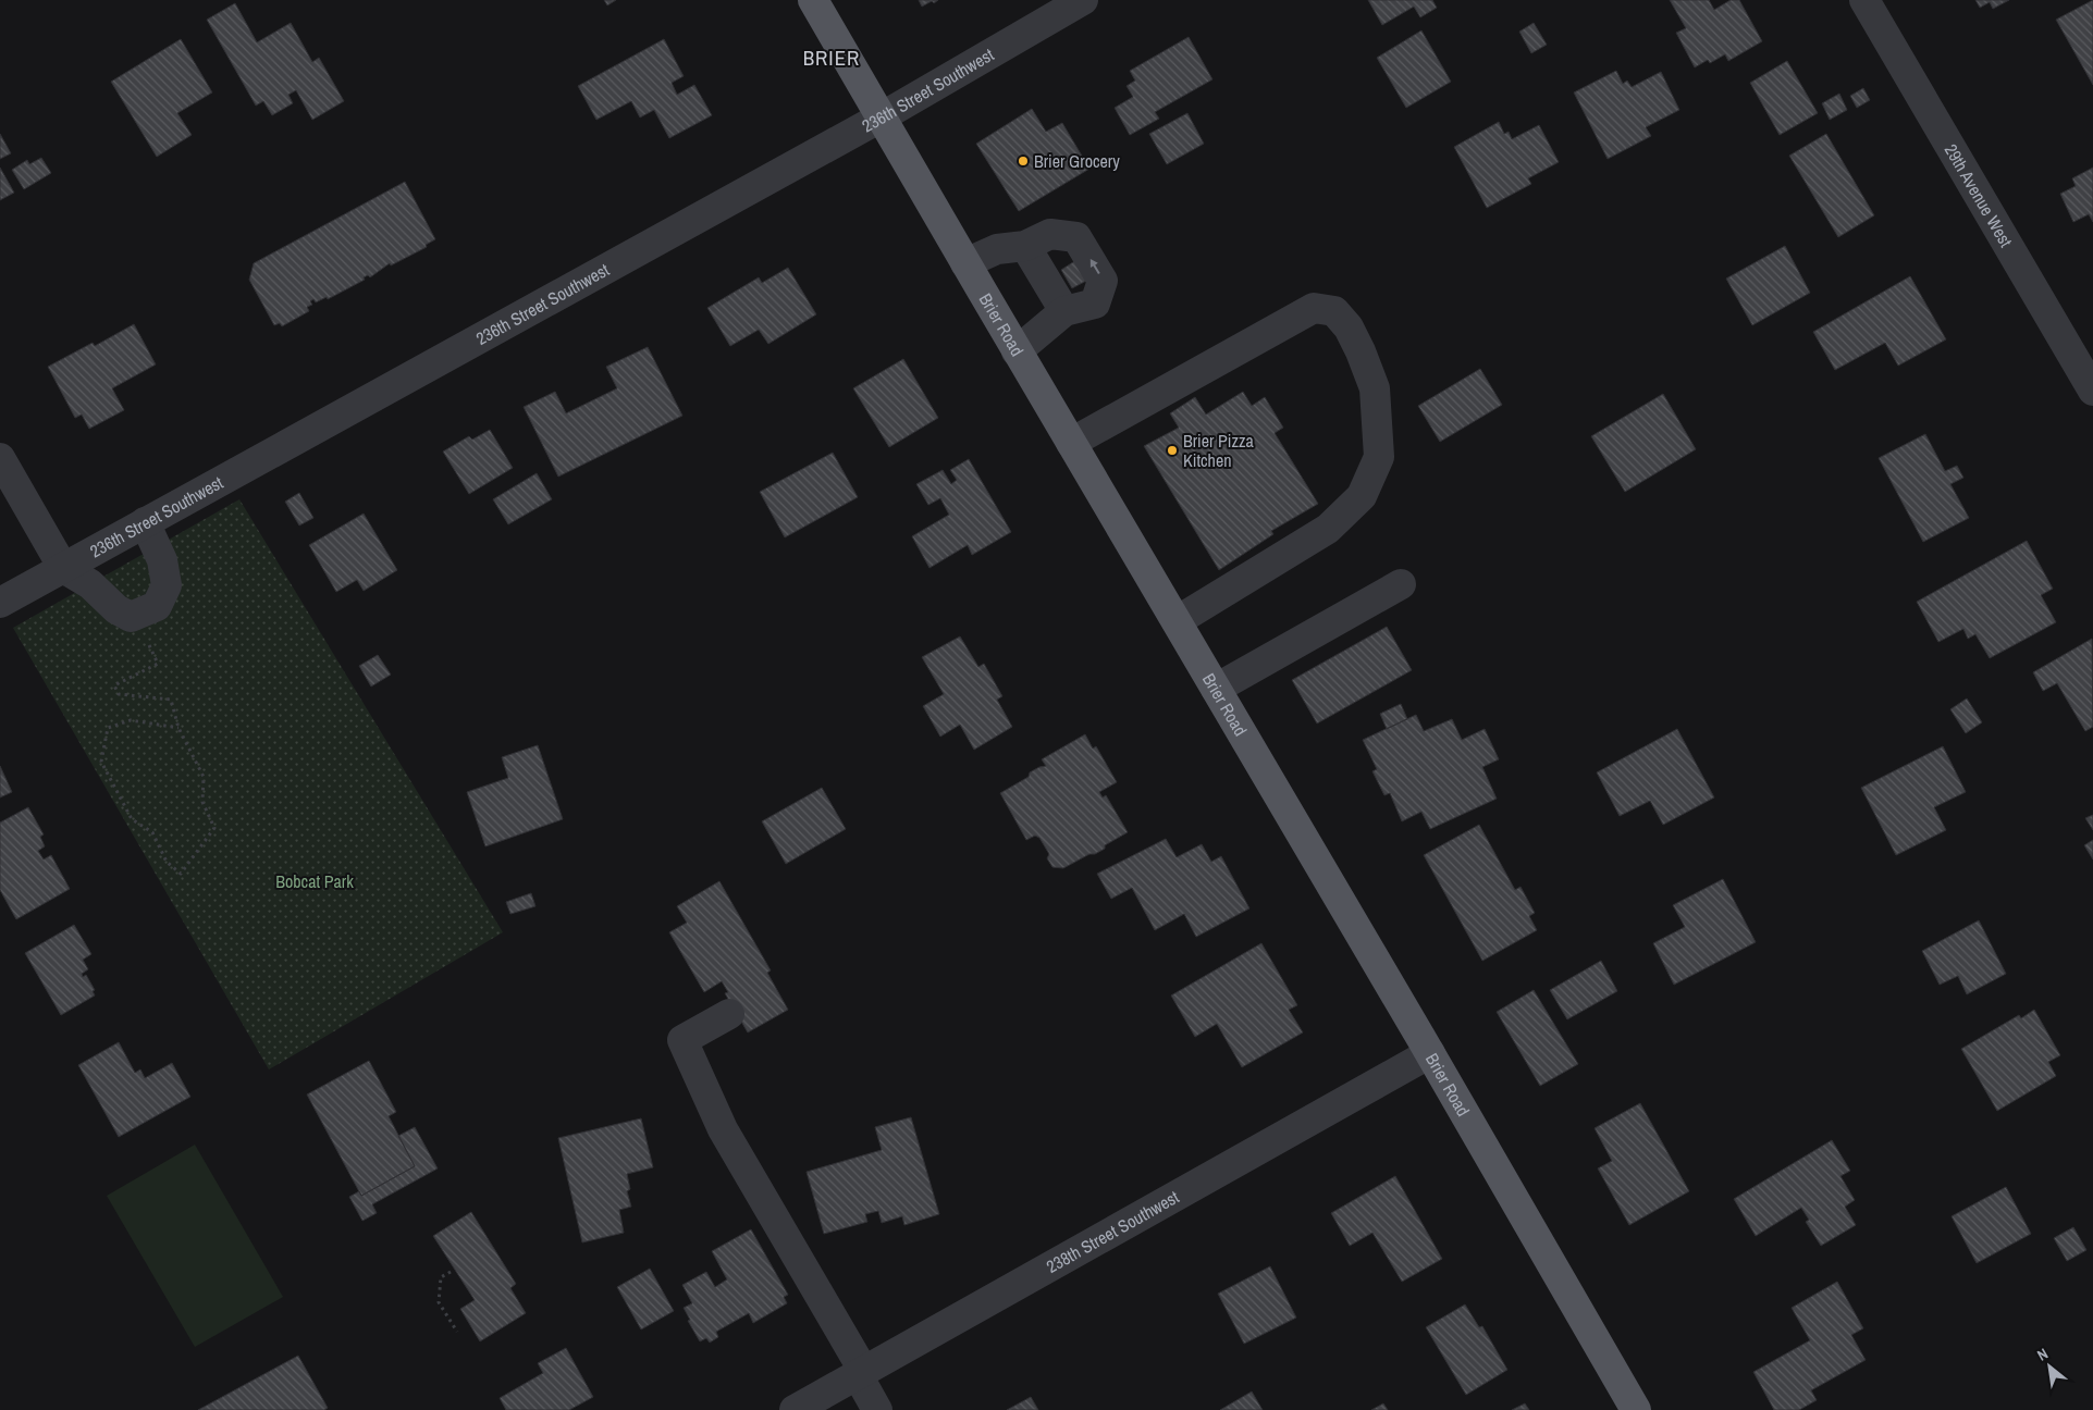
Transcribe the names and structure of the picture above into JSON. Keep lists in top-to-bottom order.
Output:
{
  "streets": {
    "main road": ["Brier Road"],
    "street": ["236th Street Southwest", "29th Avenue West", "238th Street Southwest"]
  },
  "crossings": [
    ["236th Street Southwest", "Brier Road"],
    ["Brier Road", "238th Street Southwest"]
  ],
  "districts": ["BRIER"],
  "parks": ["Bobcat Park"],
  "places": ["Brier Grocery", "Brier Pizza Kitchen"],
  "north": "top left"
}
